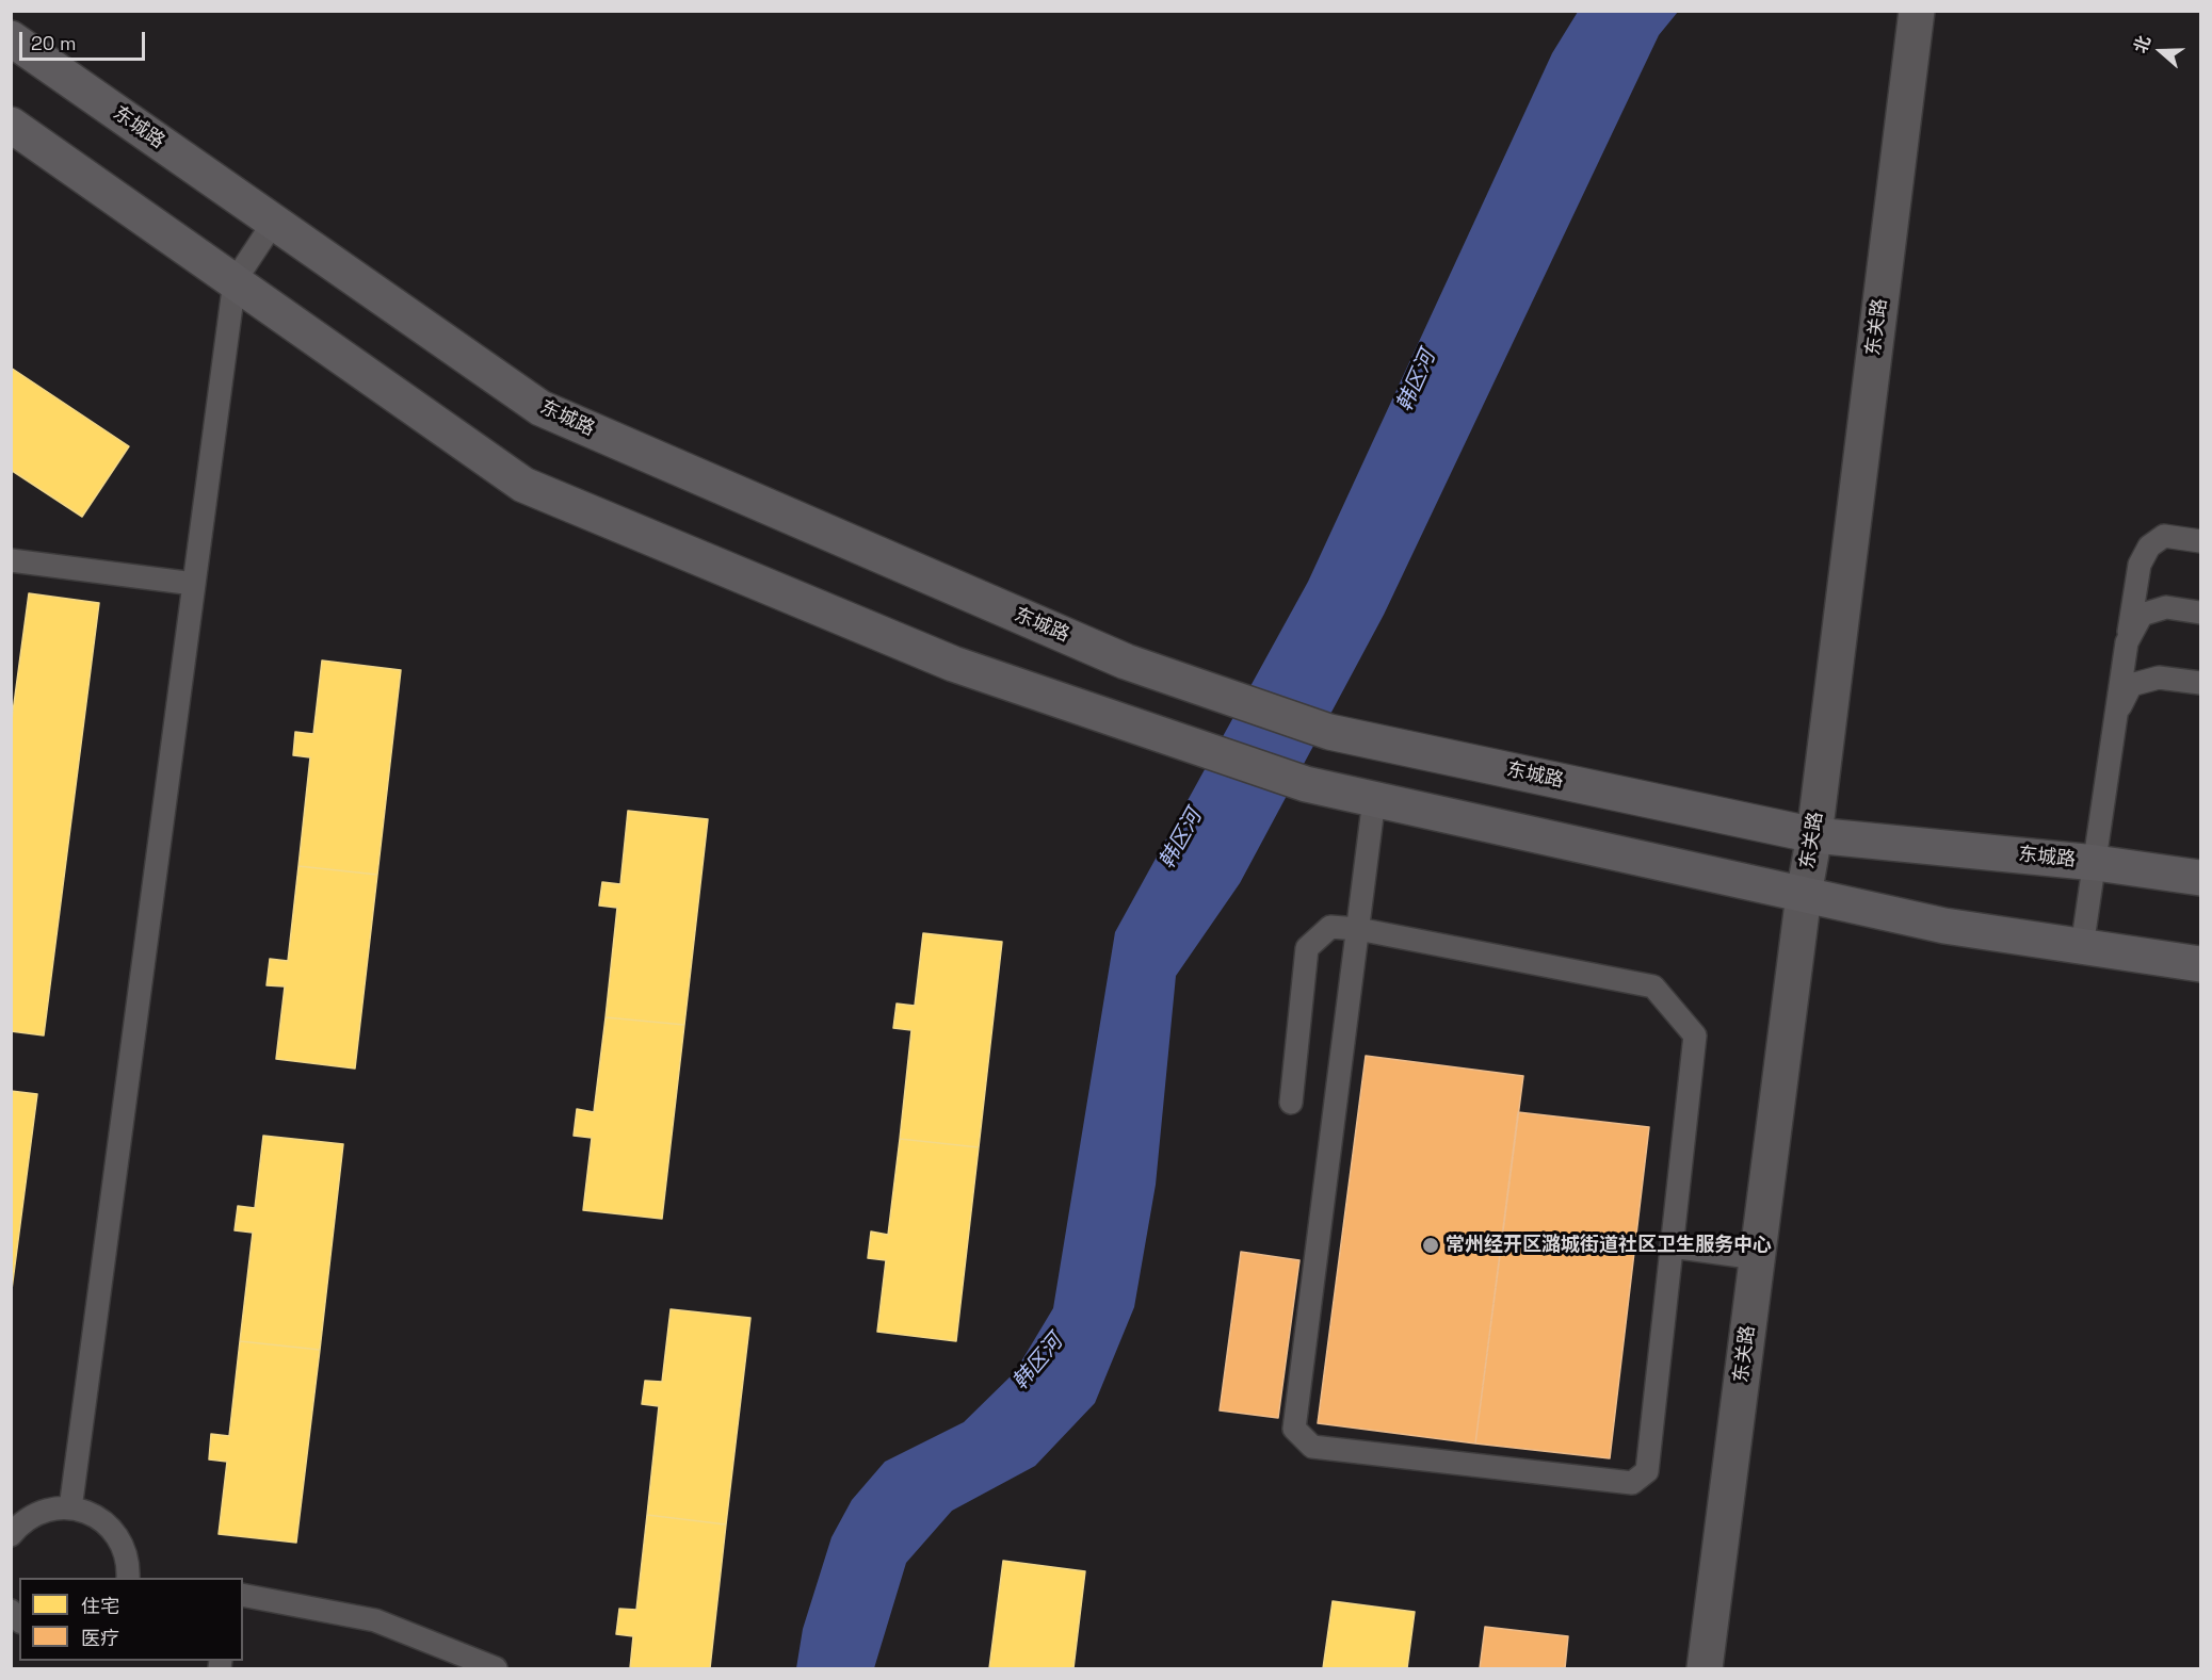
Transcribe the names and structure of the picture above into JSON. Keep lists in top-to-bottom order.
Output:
{
  "streets": {
    "main road": ["东城路"],
    "street": ["东关路"]
  },
  "crossings": [
    ["东城路", "东关路"]
  ],
  "water": ["韩区河"],
  "places": ["常州经开区潞城街道社区卫生服务中心"],
  "legend": ["住宅", "医疗"],
  "scale_bar": "20 m",
  "north": "left"
}
